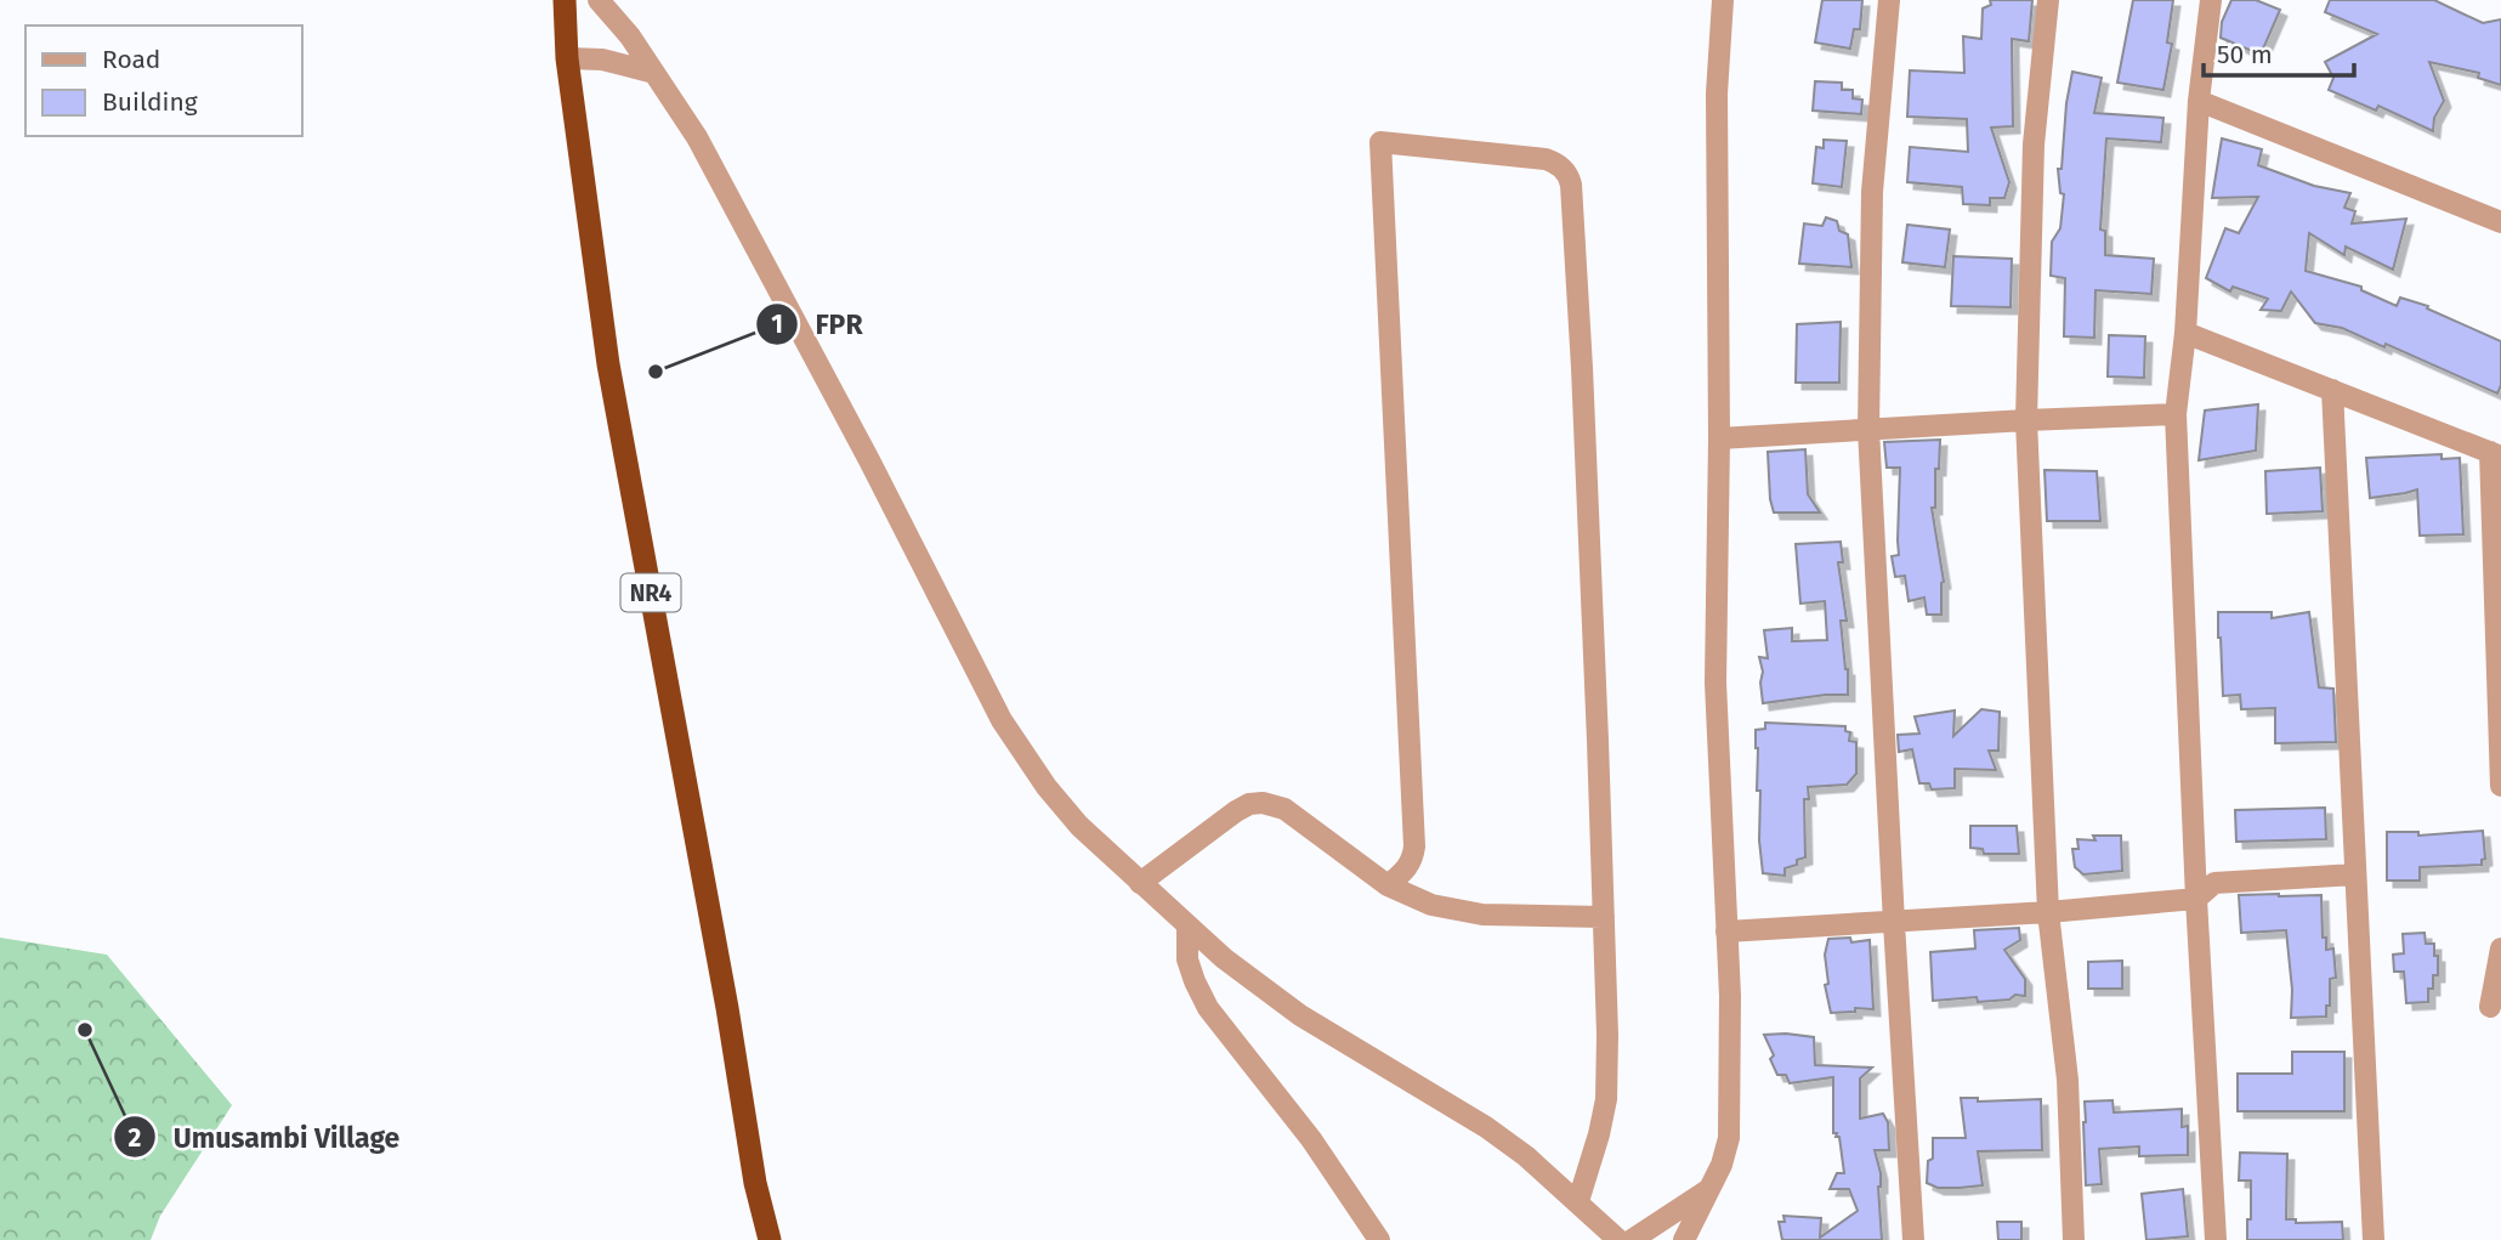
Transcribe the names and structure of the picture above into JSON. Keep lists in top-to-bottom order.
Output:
{
  "streets": {
    "highway": ["NR4"]
  },
  "places": ["FPR", "Umusambi Village"],
  "legend": ["Road", "Building"],
  "scale_bar": "50 m"
}
